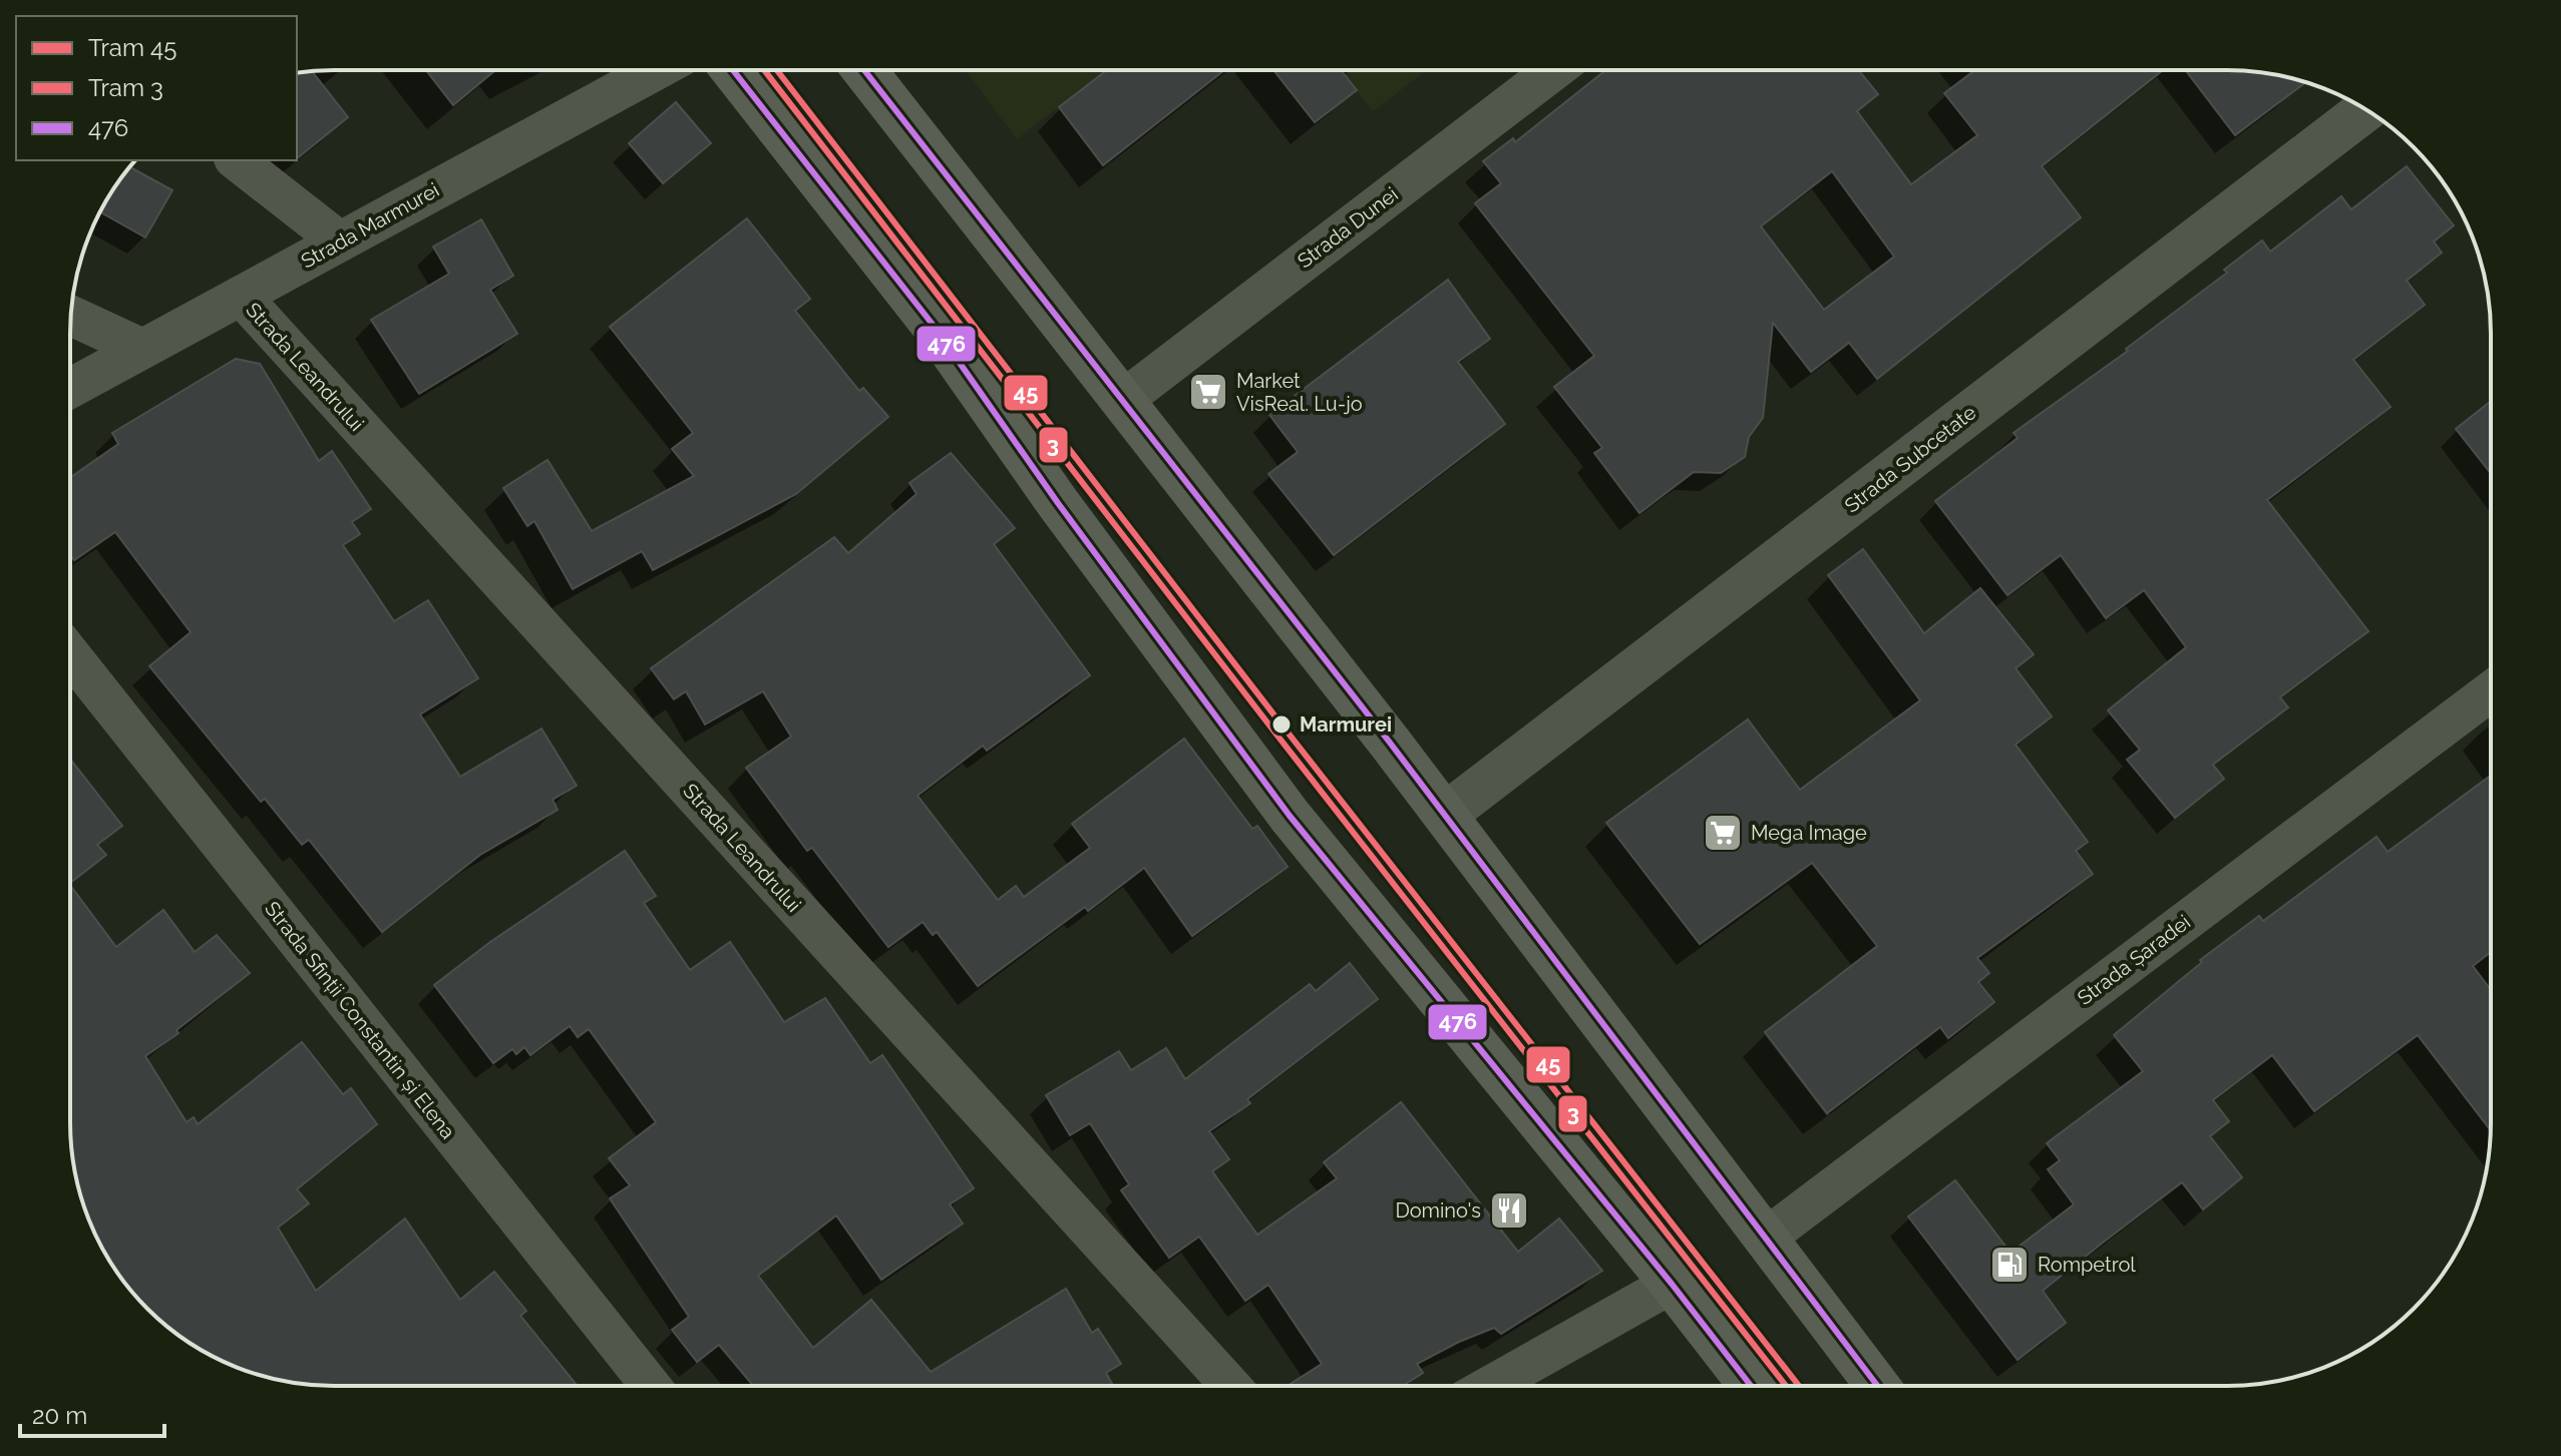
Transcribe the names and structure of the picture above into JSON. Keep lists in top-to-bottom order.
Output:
{
  "streets": {
    "street": [
      "Strada Marmurei",
      "Strada Dunei",
      "Strada Leandrului",
      "Strada Subcetate",
      "Strada Șaradei",
      "Strada Sfinții Constantin și Elena"
    ]
  },
  "crossings": [
    ["Strada Marmurei", "Strada Leandrului"]
  ],
  "places": {
    "supermarket": ["Market VisReal. Lu-jo", "Mega Image"],
    "other": ["Marmurei"],
    "restaurant": ["Domino's"],
    "fuel station": ["Rompetrol"]
  },
  "lines": ["tram line 45", "tram line 3", "transit line 476"],
  "legend": ["Tram 45", "Tram 3", "476"],
  "scale_bar": "20 m"
}
